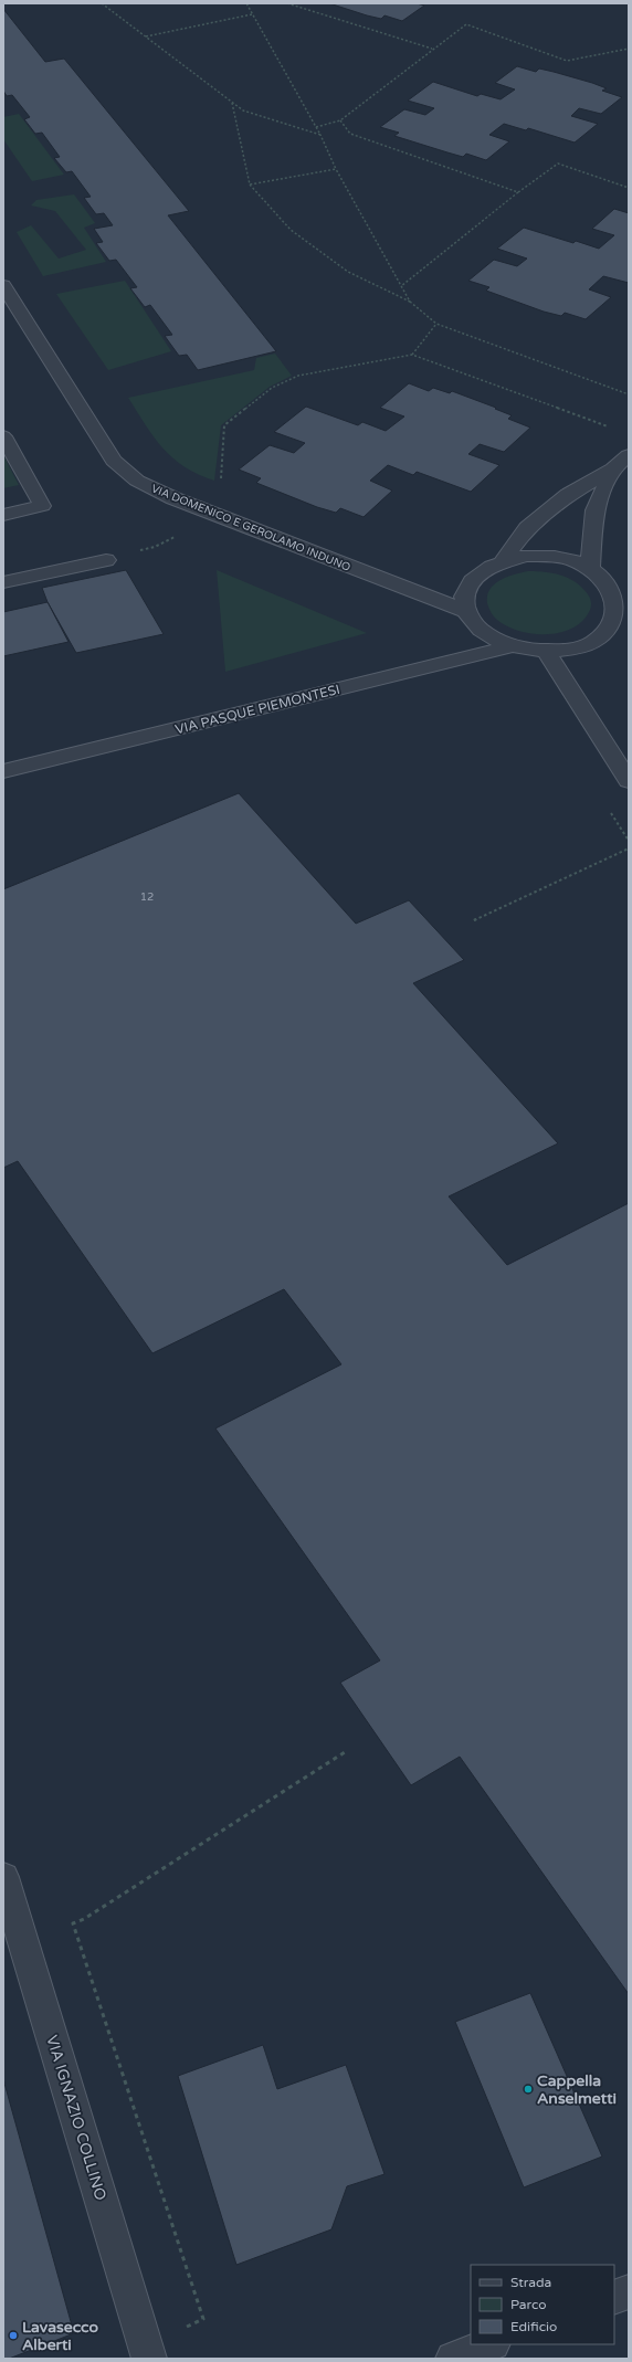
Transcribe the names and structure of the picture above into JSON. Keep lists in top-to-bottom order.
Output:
{
  "streets": {
    "street": ["VIA DOMENICO E GEROLAMO INDUNO", "VIA PASQUE PIEMONTESI", "VIA IGNAZIO COLLINO"]
  },
  "crossings": [
    ["VIA DOMENICO E GEROLAMO INDUNO", "VIA PASQUE PIEMONTESI"]
  ],
  "places": ["Cappella Anselmetti", "Lavasecco Alberti"],
  "house_numbers": ["12"],
  "legend": ["Strada", "Parco", "Edificio"]
}
